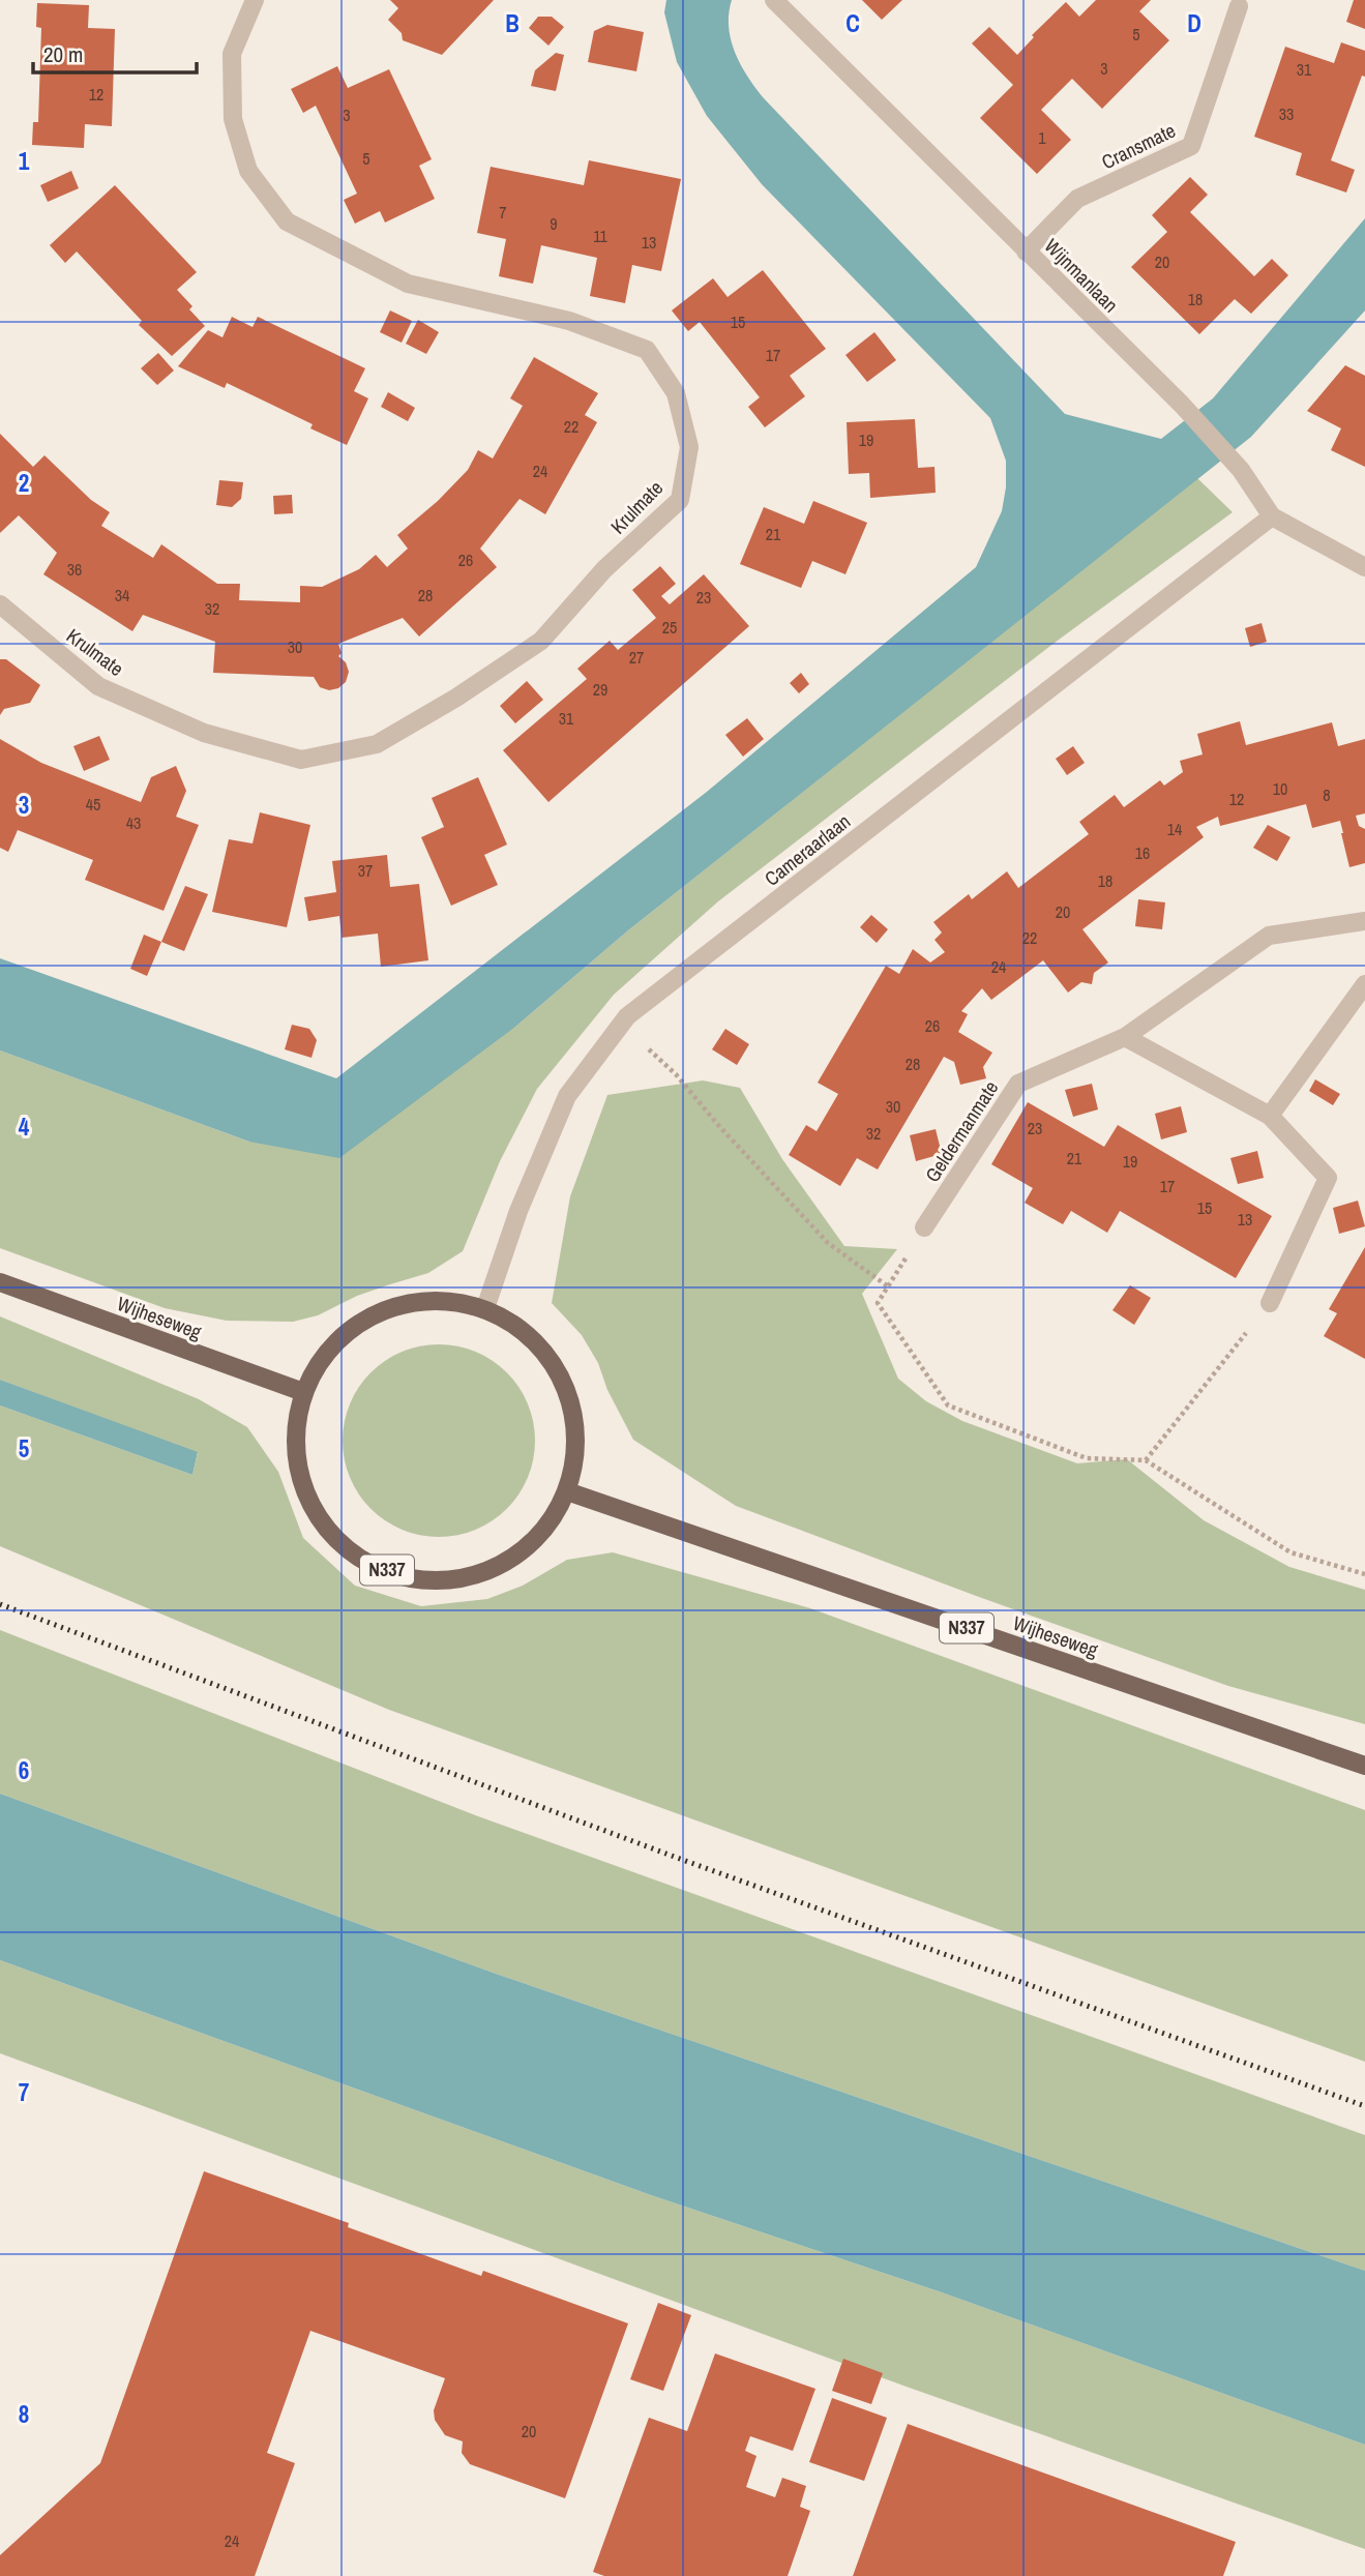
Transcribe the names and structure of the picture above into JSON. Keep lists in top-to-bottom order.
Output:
{
  "streets": {
    "main road": ["Wijheseweg", "N337"],
    "street": [
      "Cransmate",
      "Wijnmanlaan",
      "Krulmate",
      "Cameraarlaan",
      "Geldermanmate"
    ]
  },
  "crossings": [
    ["Cransmate", "Wijnmanlaan"],
    ["Wijnmanlaan", "Cameraarlaan"],
    ["Cameraarlaan", "N337"],
    ["Wijheseweg", "N337"]
  ],
  "house_numbers": [
    "5",
    "3",
    "31",
    "12",
    "33",
    "3",
    "1",
    "5",
    "7",
    "9",
    "11",
    "13",
    "20",
    "18",
    "15",
    "17",
    "22",
    "19",
    "24",
    "21",
    "26",
    "36",
    "34",
    "28",
    "23",
    "32",
    "25",
    "30",
    "27",
    "29",
    "31",
    "10",
    "8",
    "12",
    "45",
    "43",
    "14",
    "16",
    "37",
    "18",
    "20",
    "22",
    "24",
    "26",
    "28",
    "30",
    "23",
    "32",
    "21",
    "19",
    "17",
    "15",
    "13",
    "20",
    "24"
  ],
  "scale_bar": "20 m",
  "grid": {
    "columns": ["B", "C", "D"],
    "rows": [
      "1",
      "2",
      "3",
      "4",
      "5",
      "6",
      "7",
      "8"
    ]
  }
}
